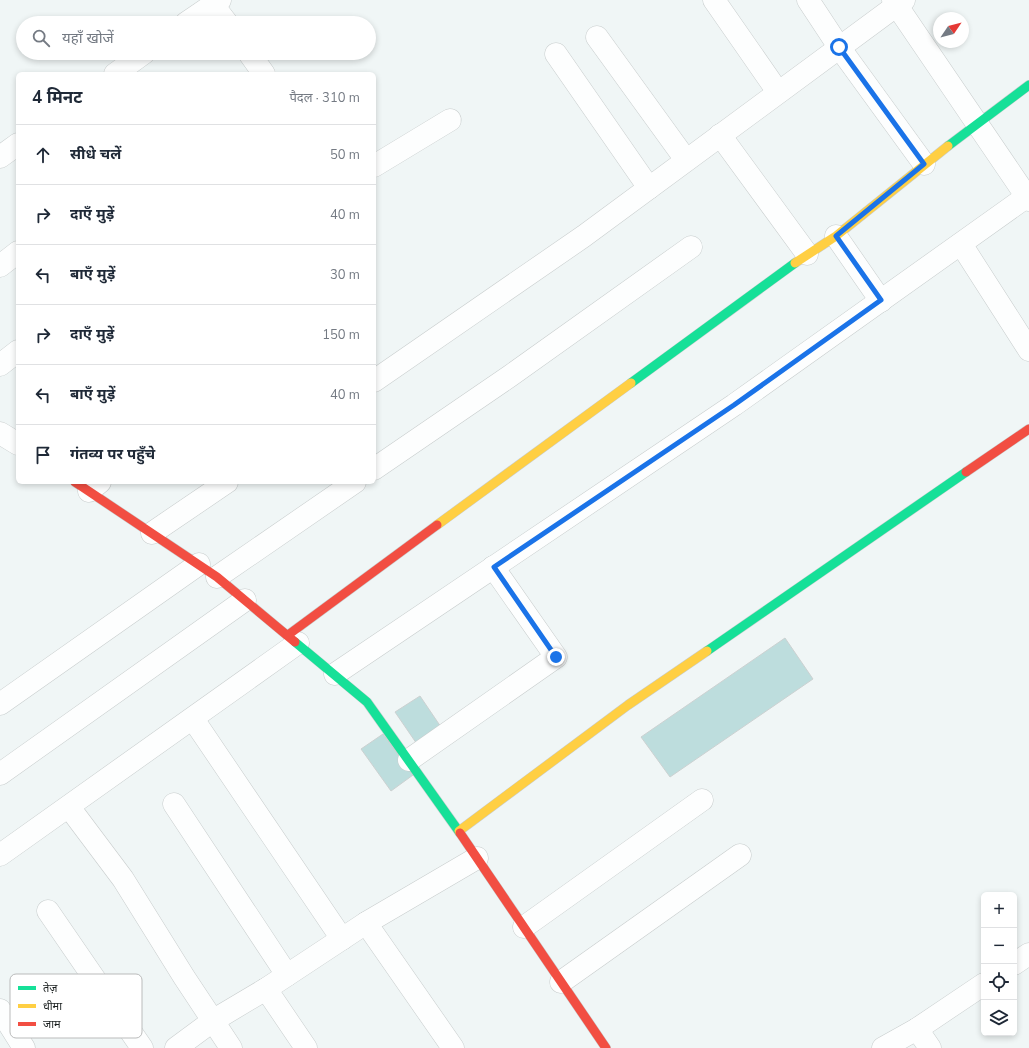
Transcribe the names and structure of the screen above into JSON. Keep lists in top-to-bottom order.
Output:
{
  "legend": ["तेज़", "धीमा", "जाम"],
  "north": "top right",
  "page": {
    "search": "यहाँ खोजें",
    "heading": ["4 मिनट", "पैदल · 310 m"],
    "list": [
      ["सीधे चलें", "50 m"],
      ["दाएँ मुड़ें", "40 m"],
      ["बाएँ मुड़ें", "30 m"],
      ["दाएँ मुड़ें", "150 m"],
      ["बाएँ मुड़ें", "40 m"],
      "गंतव्य पर पहुँचे"
    ],
    "map_buttons": ["+", "−"]
  }
}
